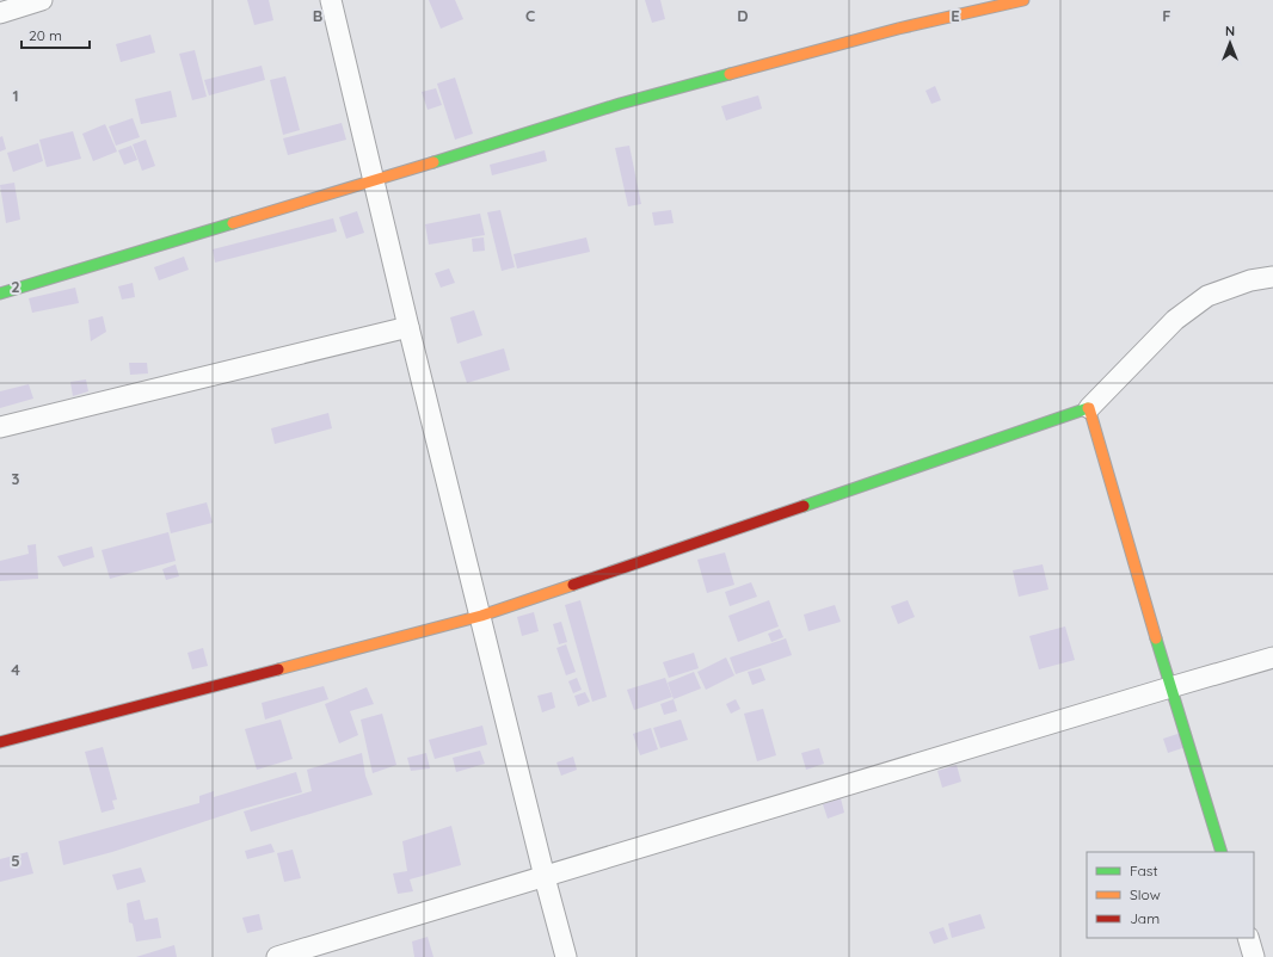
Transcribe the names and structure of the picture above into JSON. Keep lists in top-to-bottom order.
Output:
{
  "legend": ["Fast", "Slow", "Jam"],
  "scale_bar": "20 m",
  "north": "top",
  "grid": {
    "columns": [
      "B",
      "C",
      "D",
      "E",
      "F"
    ],
    "rows": [
      "1",
      "2",
      "3",
      "4",
      "5"
    ]
  }
}
